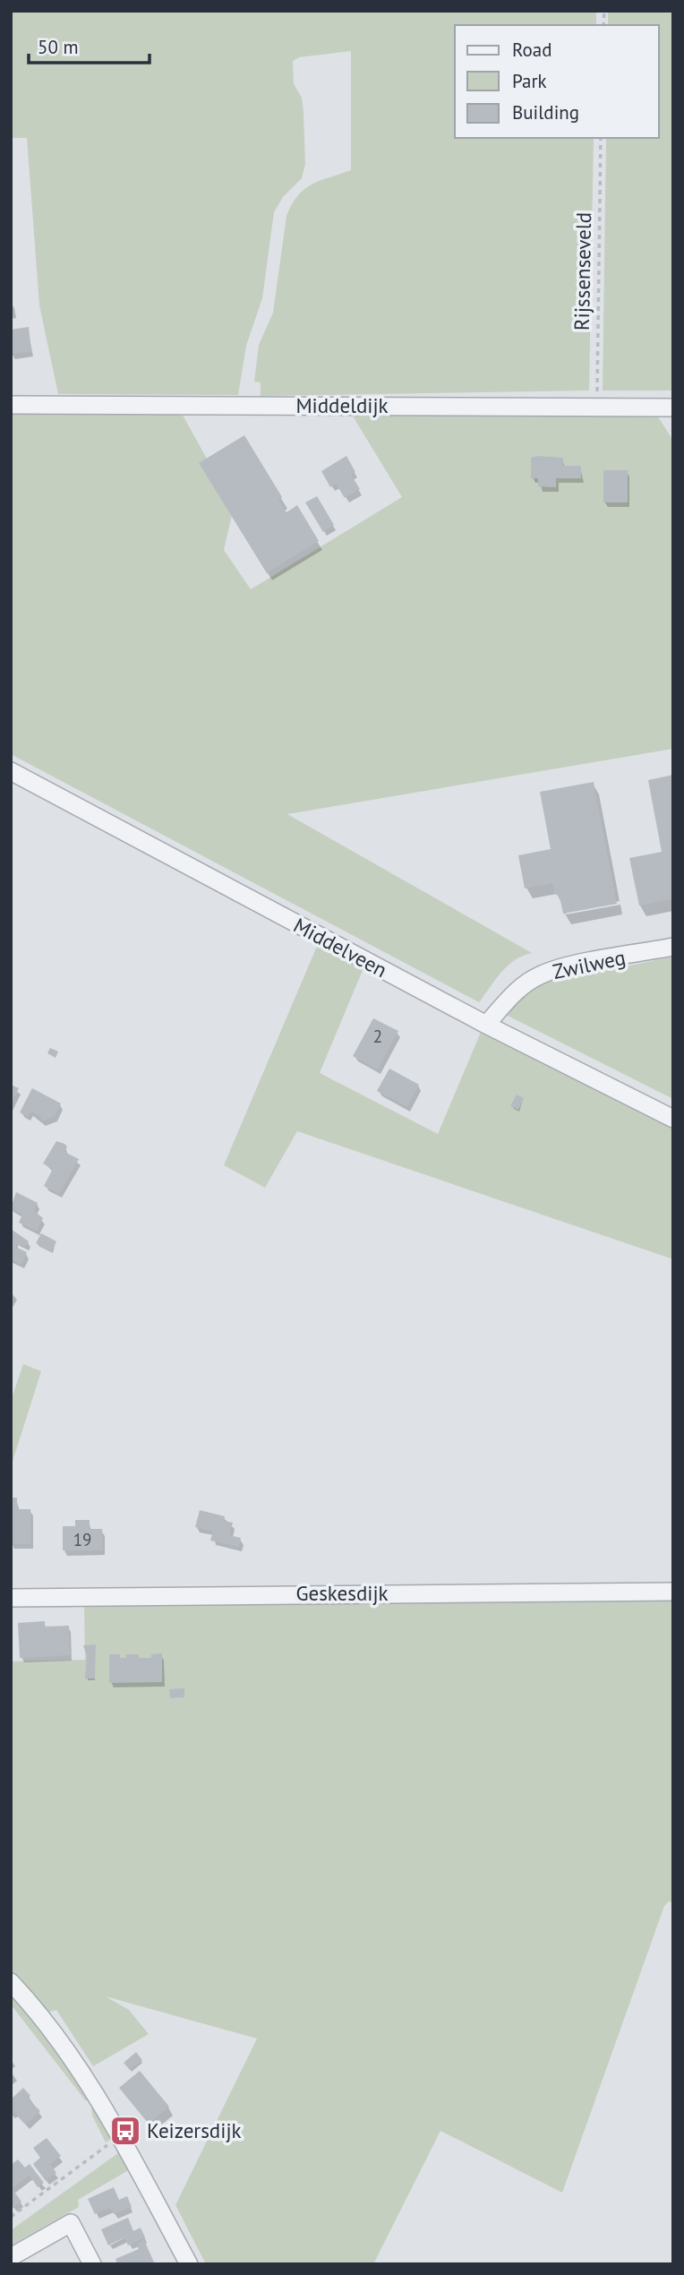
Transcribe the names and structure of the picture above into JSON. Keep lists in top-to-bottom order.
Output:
{
  "streets": {
    "street": [
      "Middeldijk",
      "Middelveen",
      "Zwilweg",
      "Geskesdijk"
    ],
    "path": ["Rijssenseveld"]
  },
  "crossings": [
    ["Rijssenseveld", "Middeldijk"],
    ["Middelveen", "Zwilweg"]
  ],
  "places": {
    "bus stop": ["Keizersdijk"]
  },
  "house_numbers": ["2", "19"],
  "legend": ["Road", "Park", "Building"],
  "scale_bar": "50 m"
}
